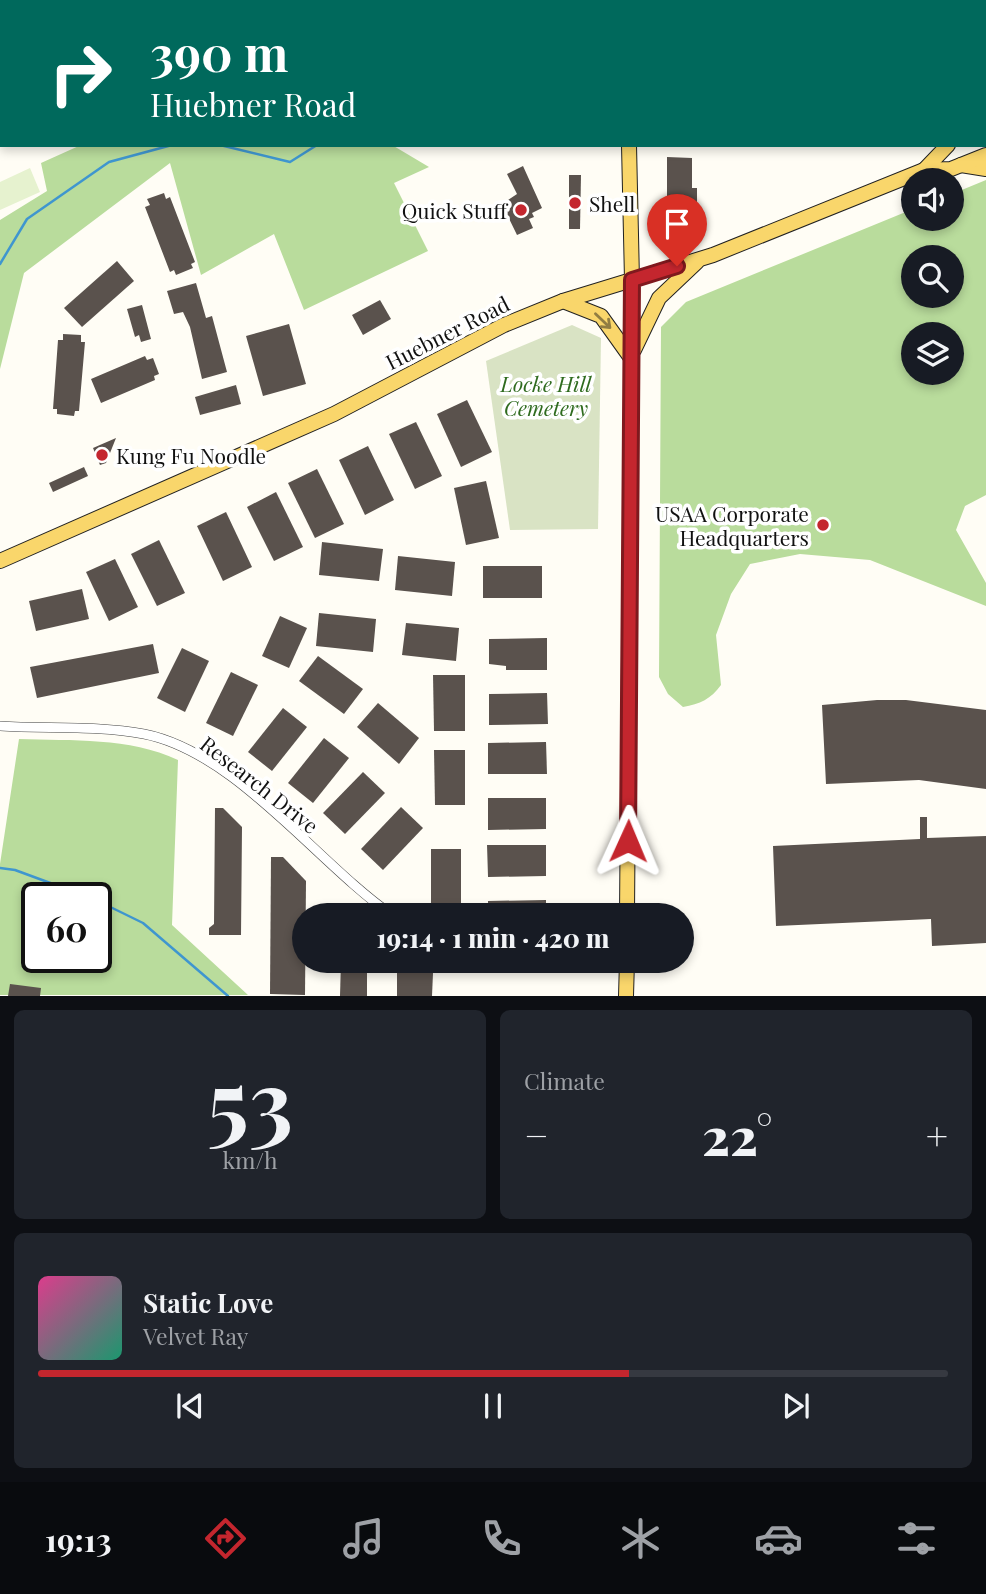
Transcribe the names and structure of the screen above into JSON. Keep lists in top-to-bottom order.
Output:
{
  "streets": {
    "main road": ["Huebner Road"],
    "street": ["Research Drive"]
  },
  "parks": ["Locke Hill Cemetery"],
  "places": [
    "Shell",
    "Quick Stuff",
    "Kung Fu Noodle",
    "USAA Corporate Headquarters"
  ],
  "page": {
    "turn": ["390 m", "Huebner Road"],
    "limit": "60",
    "trip": "19:14 · 1 min · 420 m",
    "tile": [
      ["53", "km/h"],
      "Climate"
    ],
    "heat": ["−", "22°", "+"],
    "song": ["Static Love", "Velvet Ray"],
    "tabs": "19:13"
  }
}
